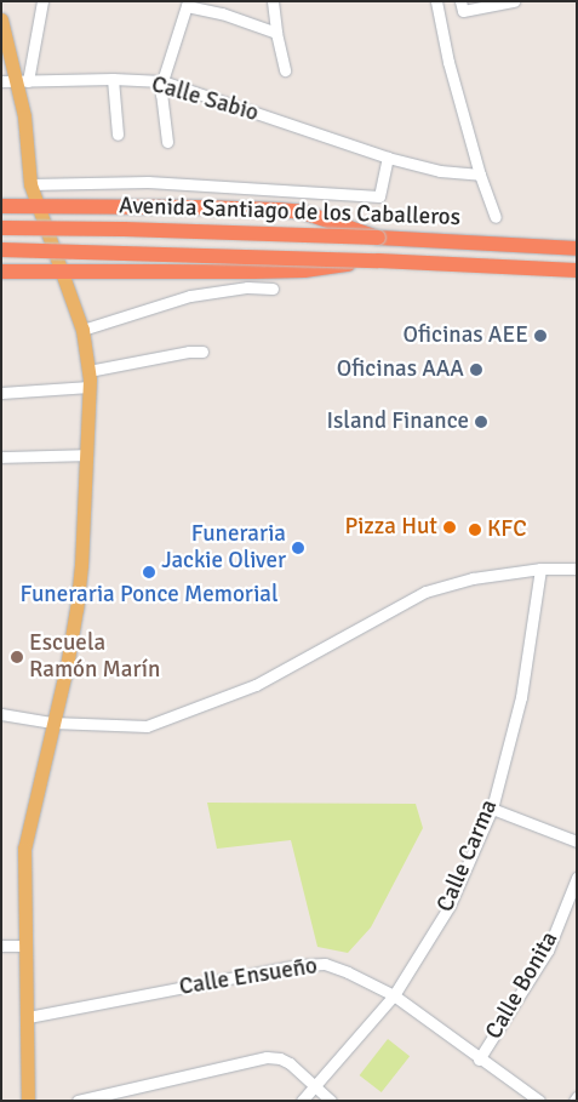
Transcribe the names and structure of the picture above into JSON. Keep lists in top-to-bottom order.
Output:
{
  "streets": {
    "highway": ["Avenida Santiago de los Caballeros"],
    "street": [
      "Calle Sabio",
      "Calle Carma",
      "Calle Ensueño",
      "Calle Bonita"
    ]
  },
  "crossings": [
    ["Calle Carma", "Calle Ensueño"],
    ["Calle Ensueño", "Calle Bonita"]
  ],
  "places": [
    "Oficinas AEE",
    "Oficinas AAA",
    "Island Finance",
    "Pizza Hut",
    "KFC",
    "Funeraria Jackie Oliver",
    "Funeraria Ponce Memorial",
    "Escuela Ramón Marín"
  ]
}
